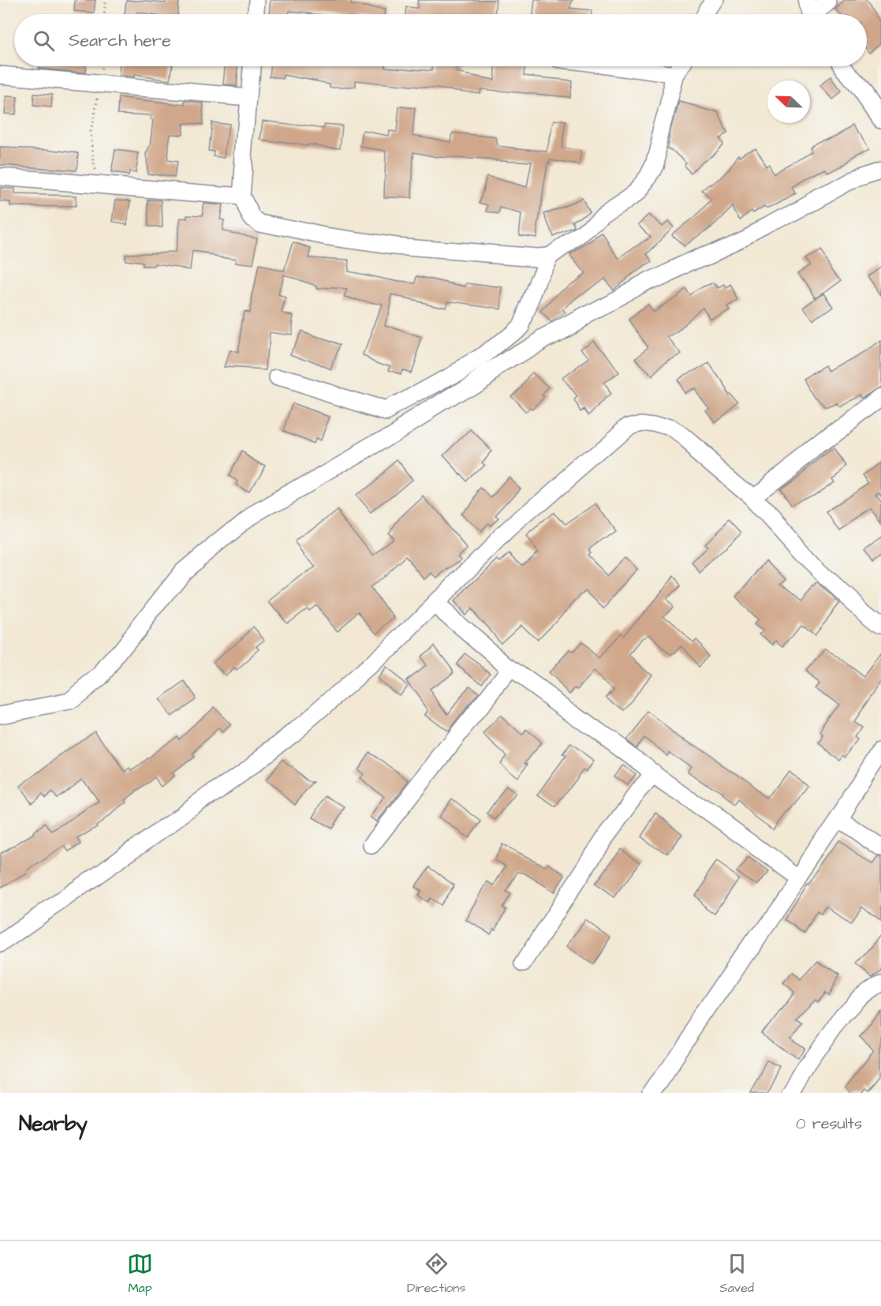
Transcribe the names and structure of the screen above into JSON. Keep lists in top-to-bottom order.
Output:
{
  "north": "top left",
  "page": {
    "search": "Search here",
    "heading": ["Nearby", "0 results"],
    "nav": ["Map", "Directions", "Saved"]
  }
}
